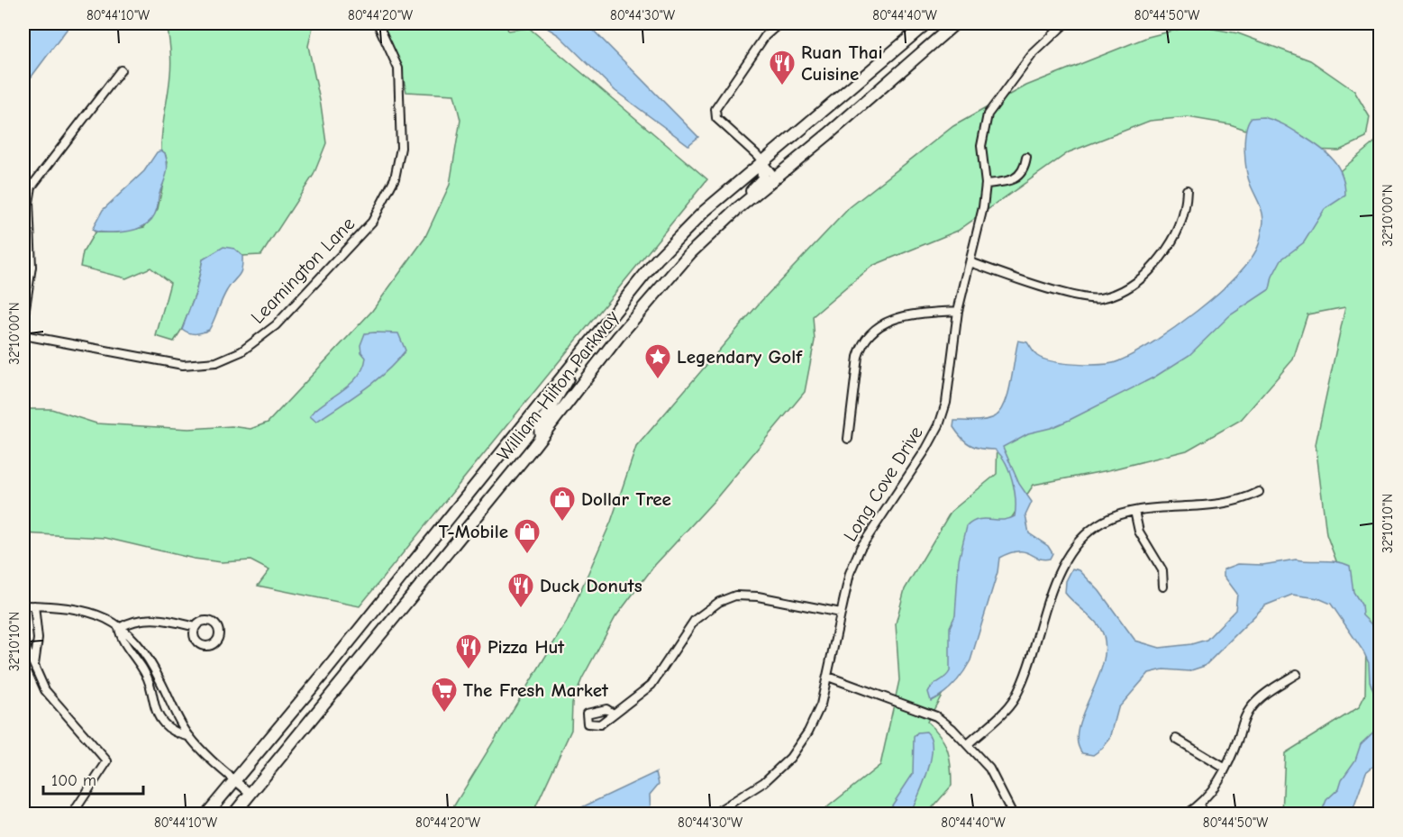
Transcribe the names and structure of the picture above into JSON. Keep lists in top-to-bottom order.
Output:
{
  "streets": {
    "highway": ["William Hilton Parkway"],
    "street": ["Leamington Lane", "Long Cove Drive"]
  },
  "places": {
    "restaurant": ["Ruan Thai Cuisine", "Duck Donuts", "Pizza Hut"],
    "place": ["Legendary Golf"],
    "shop": ["Dollar Tree", "T-Mobile"],
    "supermarket": ["The Fresh Market"]
  },
  "scale_bar": "100 m",
  "coordinates": [
    "80°44'10\"W",
    "80°44'20\"W",
    "80°44'30\"W",
    "80°44'40\"W",
    "80°44'50\"W",
    "32°10'00\"N",
    "32°10'10\"N"
  ]
}
